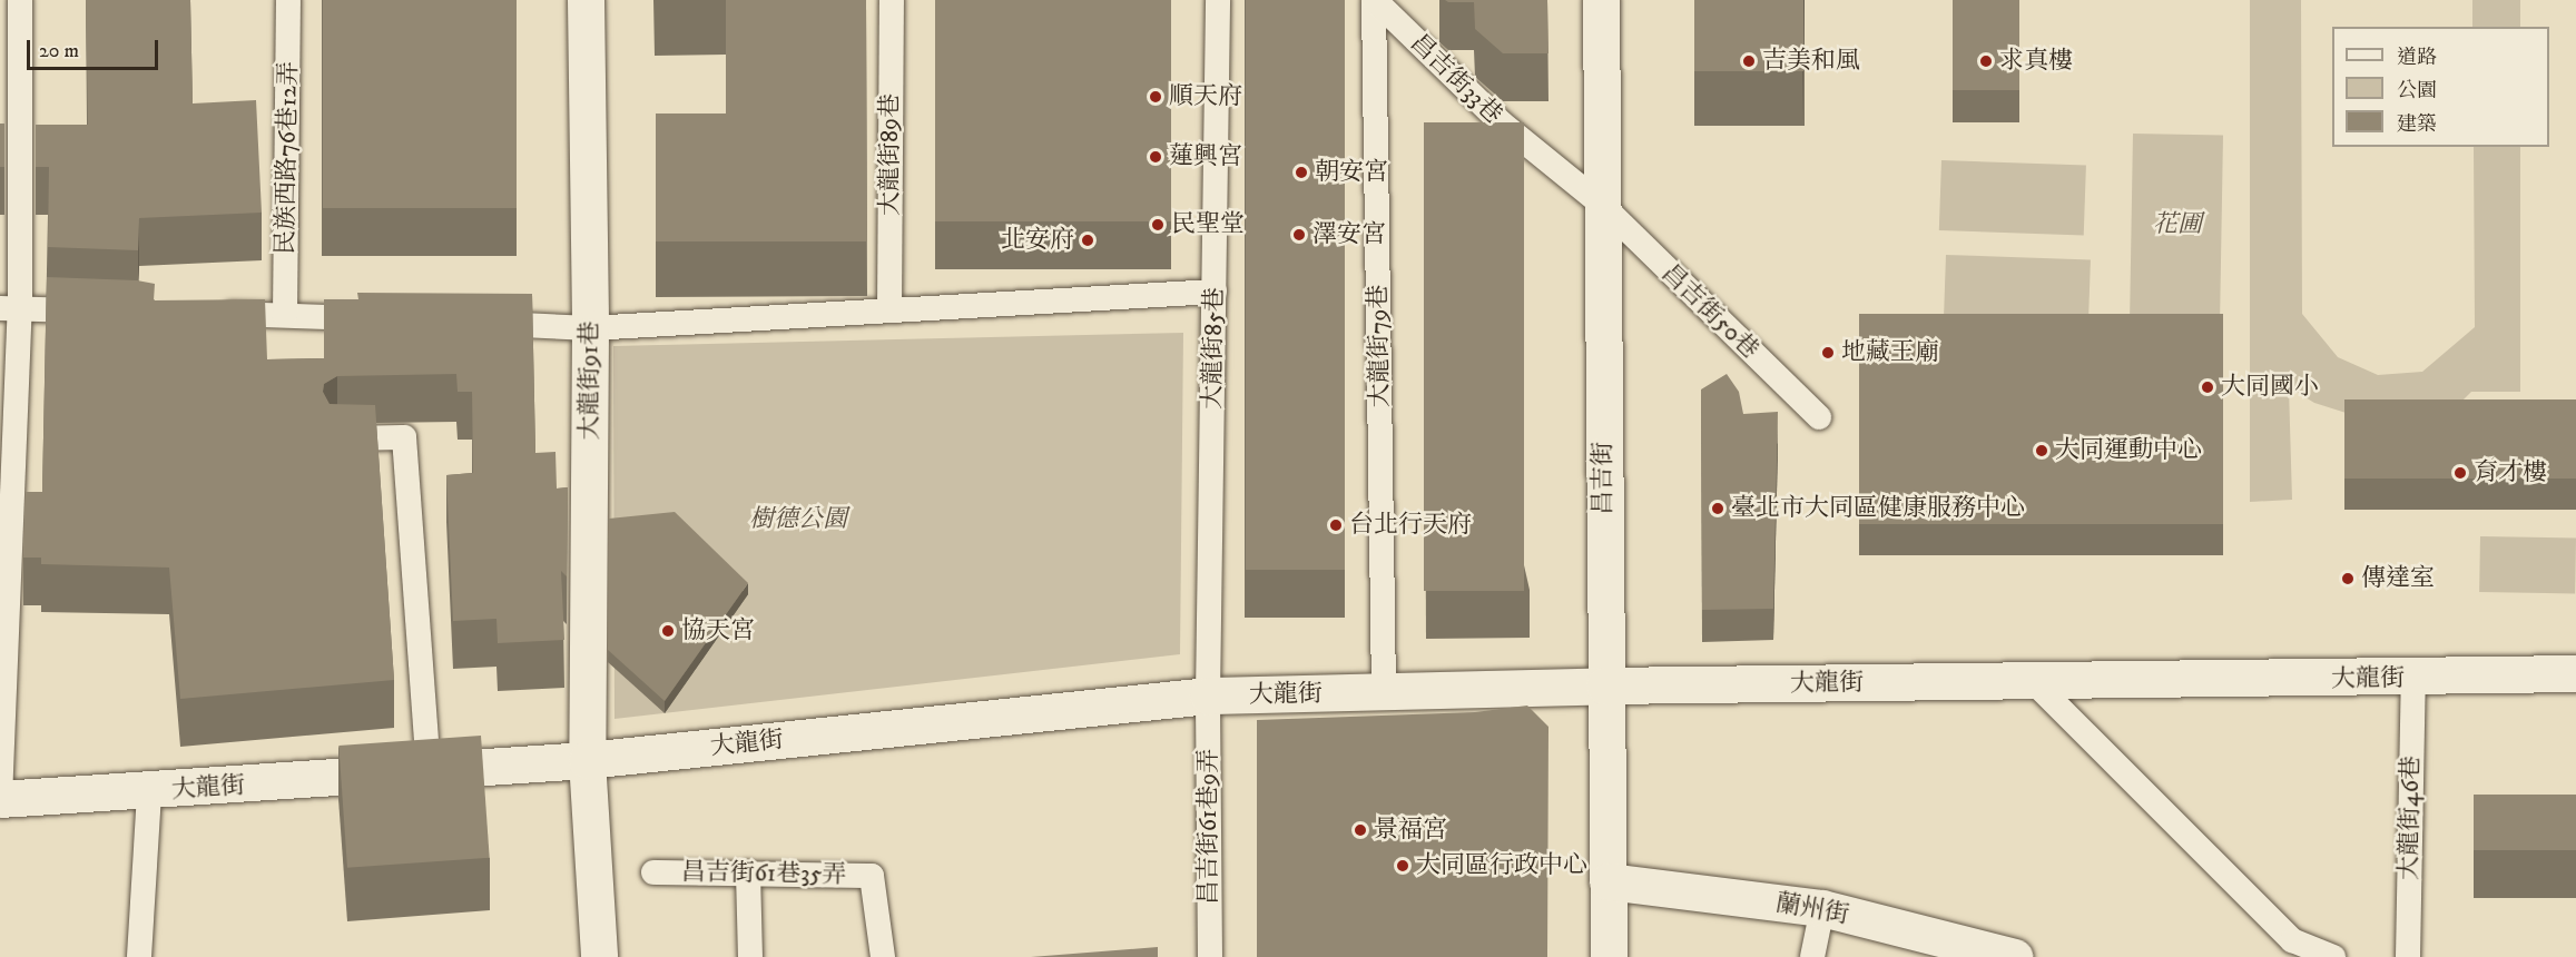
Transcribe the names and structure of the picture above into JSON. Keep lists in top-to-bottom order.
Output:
{
  "streets": {
    "street": [
      "大龍街91巷",
      "昌吉街",
      "大龍街",
      "蘭州街"
    ],
    "lane": [
      "昌吉街33巷",
      "大龍街89巷",
      "民族西路76巷12弄",
      "昌吉街50巷",
      "大龍街79巷",
      "大龍街85巷",
      "大龍街46巷",
      "昌吉街61巷9弄",
      "昌吉街61巷35弄"
    ]
  },
  "crossings": [
    ["昌吉街33巷", "昌吉街50巷"],
    ["昌吉街33巷", "大龍街79巷"],
    ["昌吉街33巷", "昌吉街"],
    ["昌吉街50巷", "昌吉街"],
    ["大龍街79巷", "大龍街"],
    ["大龍街85巷", "大龍街"],
    ["大龍街85巷", "昌吉街61巷9弄"],
    ["大龍街91巷", "大龍街"],
    ["昌吉街", "大龍街"],
    ["昌吉街", "蘭州街"],
    ["大龍街", "大龍街46巷"],
    ["大龍街", "昌吉街61巷9弄"]
  ],
  "parks": ["花圃", "樹德公園"],
  "places": [
    "吉美和風",
    "求真樓",
    "順天府",
    "蓮興宮",
    "朝安宮",
    "民聖堂",
    "澤安宮",
    "北安府",
    "地藏王廟",
    "大同國小",
    "大同運動中心",
    "育才樓",
    "臺北市大同區健康服務中心",
    "台北行天府",
    "傳達室",
    "協天宮",
    "景福宮",
    "大同區行政中心"
  ],
  "legend": ["道路", "公園", "建築"],
  "scale_bar": "20 m"
}
